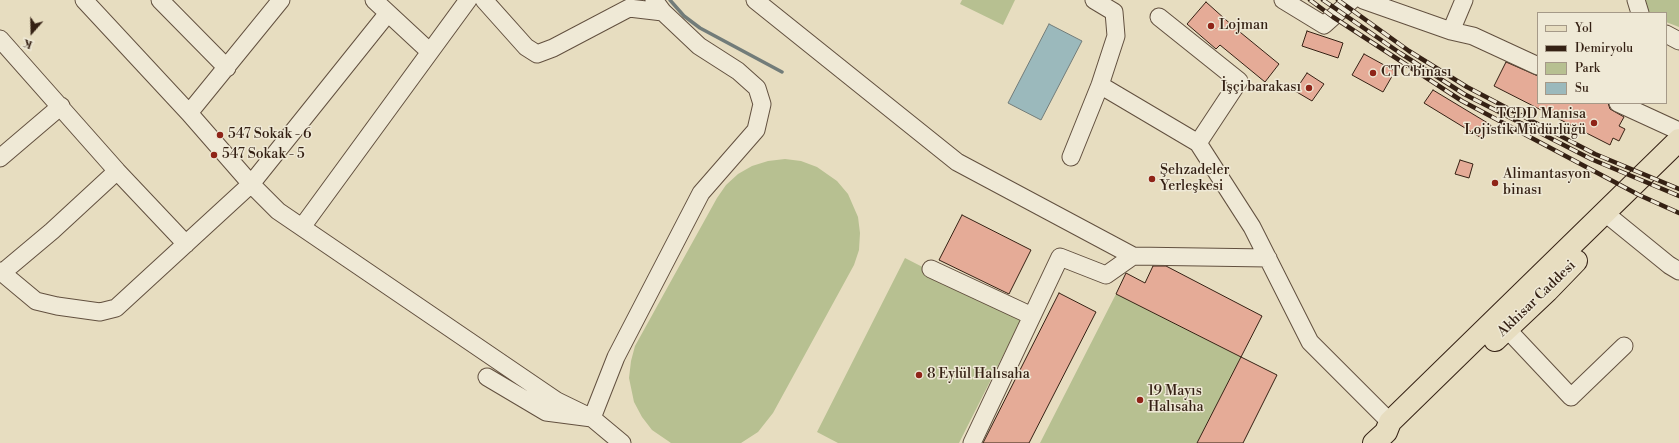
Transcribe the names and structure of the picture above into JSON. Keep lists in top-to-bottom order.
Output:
{
  "streets": {
    "main road": ["Akhisar Caddesi"]
  },
  "places": [
    "Lojman",
    "CTC binası",
    "İşçi barakası",
    "TCDD Manisa Lojistik Müdürlüğü",
    "547 Sokak - 6",
    "547 Sokak - 5",
    "Şehzadeler Yerleşkesi",
    "Alimantasyon binası",
    "8 Eylül Halısaha",
    "19 Mayıs Halısaha"
  ],
  "legend": [
    "Yol",
    "Demiryolu",
    "Park",
    "Su"
  ],
  "north": "bottom"
}
